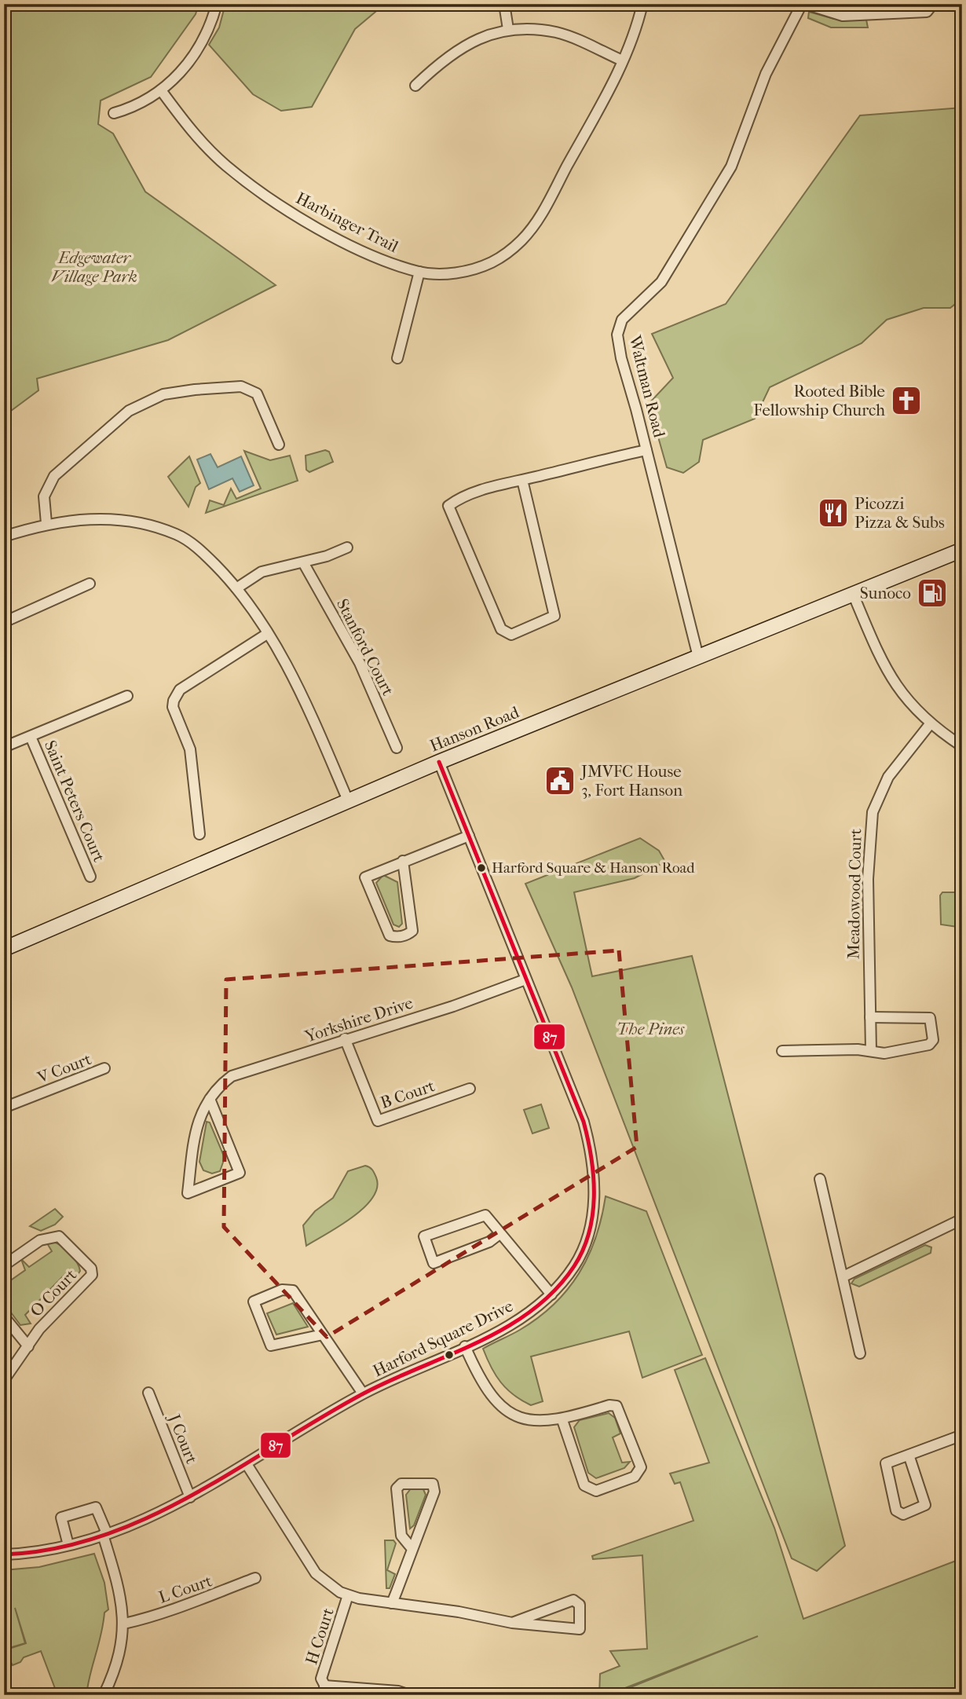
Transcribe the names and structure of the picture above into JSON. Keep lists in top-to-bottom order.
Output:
{
  "streets": {
    "street": [
      "Harbinger Trail",
      "Waltman Road",
      "Stanford Court",
      "Hanson Road",
      "Saint Peters Court",
      "Meadowood Court",
      "Yorkshire Drive",
      "V Court",
      "B Court",
      "O Court",
      "Harford Square Drive",
      "J Court",
      "L Court",
      "H Court"
    ]
  },
  "crossings": [
    ["Waltman Road", "Hanson Road"],
    ["Hanson Road", "Harford Square Drive"],
    ["Yorkshire Drive", "B Court"],
    ["Yorkshire Drive", "Harford Square Drive"],
    ["Harford Square Drive", "J Court"]
  ],
  "parks": ["Edgewater Village Park", "The Pines"],
  "places": {
    "church": ["Rooted Bible Fellowship Church"],
    "restaurant": ["Picozzi Pizza & Subs"],
    "fuel station": ["Sunoco"],
    "public building": ["JMVFC House 3, Fort Hanson"],
    "other": ["Harford Square & Hanson Road"]
  },
  "lines": ["transit line 87"]
}
